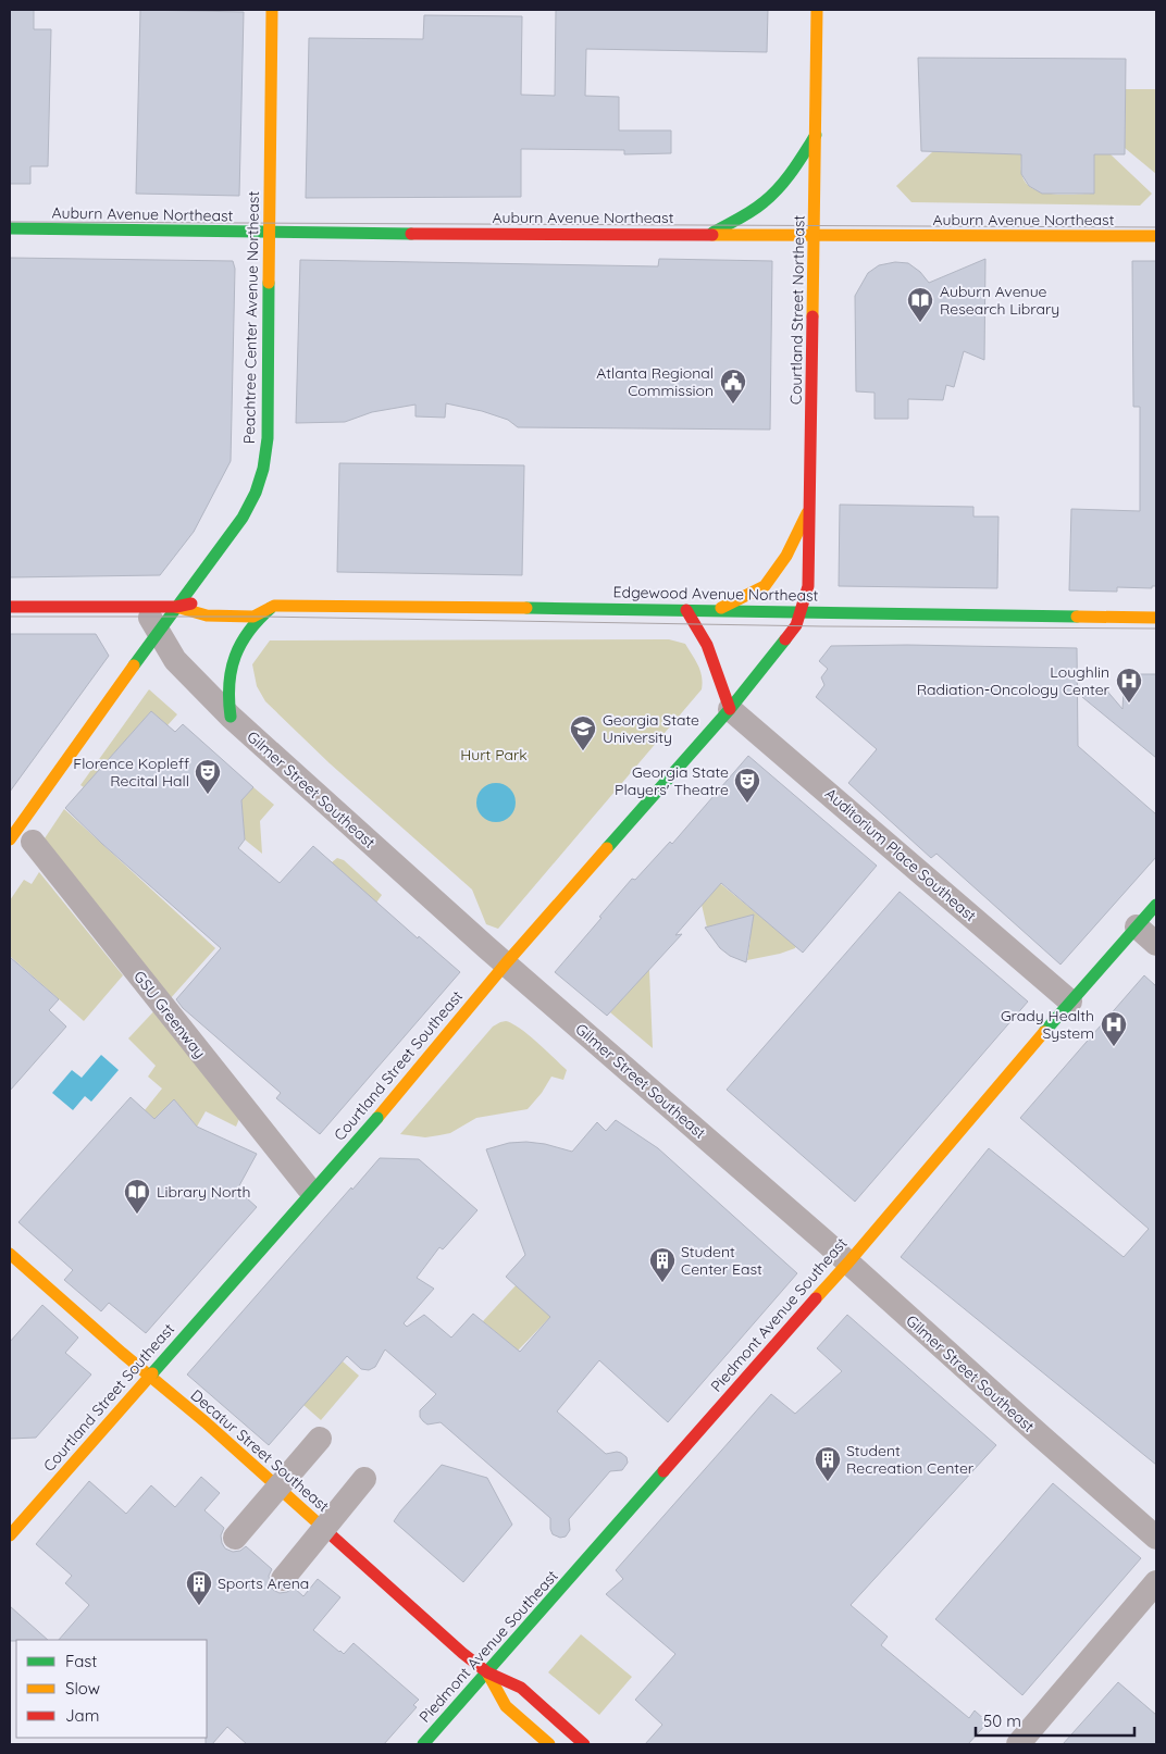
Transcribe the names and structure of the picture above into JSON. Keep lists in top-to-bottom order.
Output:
{
  "streets": {
    "main road": [
      "Auburn Avenue Northeast",
      "Courtland Street Northeast",
      "Peachtree Center Avenue Northeast",
      "Edgewood Avenue Northeast",
      "Courtland Street Southeast",
      "Piedmont Avenue Southeast",
      "Decatur Street Southeast"
    ],
    "street": ["Gilmer Street Southeast", "Auditorium Place Southeast", "GSU Greenway"]
  },
  "crossings": [
    ["Auburn Avenue Northeast", "Courtland Street Northeast"],
    ["Auburn Avenue Northeast", "Peachtree Center Avenue Northeast"],
    ["Courtland Street Northeast", "Edgewood Avenue Northeast"],
    ["Courtland Street Northeast", "Courtland Street Southeast"],
    ["Peachtree Center Avenue Northeast", "Edgewood Avenue Northeast"],
    ["Peachtree Center Avenue Northeast", "Gilmer Street Southeast"],
    ["Peachtree Center Avenue Northeast", "GSU Greenway"],
    ["Edgewood Avenue Northeast", "Gilmer Street Southeast"],
    ["Edgewood Avenue Northeast", "Courtland Street Southeast"],
    ["Gilmer Street Southeast", "Courtland Street Southeast"],
    ["Gilmer Street Southeast", "Piedmont Avenue Southeast"],
    ["Auditorium Place Southeast", "Courtland Street Southeast"],
    ["Auditorium Place Southeast", "Piedmont Avenue Southeast"],
    ["Piedmont Avenue Southeast", "Decatur Street Southeast"]
  ],
  "parks": ["Hurt Park"],
  "places": {
    "library": ["Auburn Avenue Research Library", "Library North"],
    "public building": ["Atlanta Regional Commission"],
    "hospital": ["Loughlin Radiation-Oncology Center", "Grady Health System"],
    "school or university": ["Georgia State University"],
    "theatre": ["Florence Kopleff Recital Hall", "Georgia State Players' Theatre"],
    "building": ["Student Center East", "Student Recreation Center", "Sports Arena"]
  },
  "legend": ["Fast", "Slow", "Jam"],
  "scale_bar": "50 m"
}
